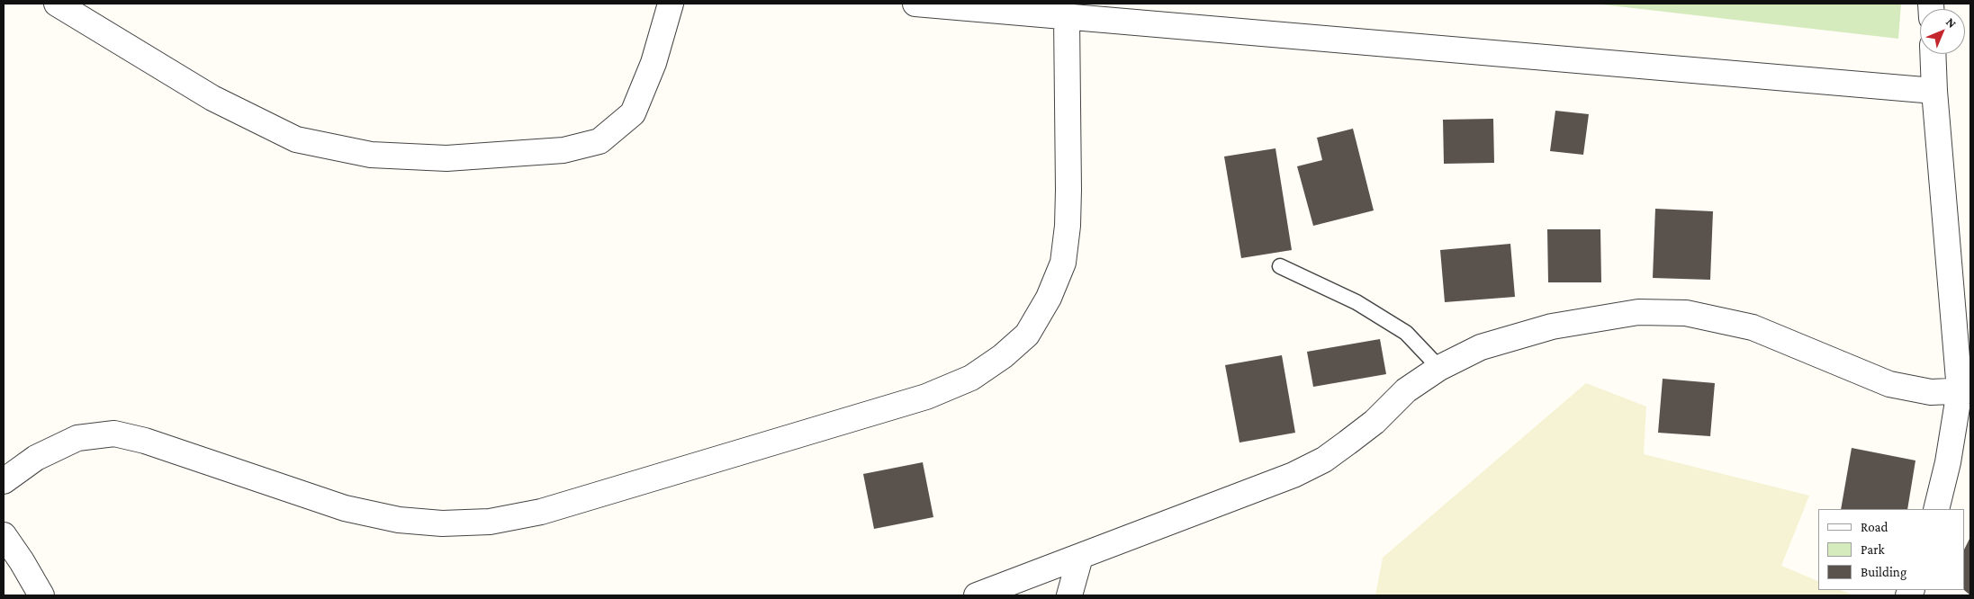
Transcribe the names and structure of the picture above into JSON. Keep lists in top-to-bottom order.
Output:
{
  "legend": ["Road", "Park", "Building"],
  "north": "top right"
}
